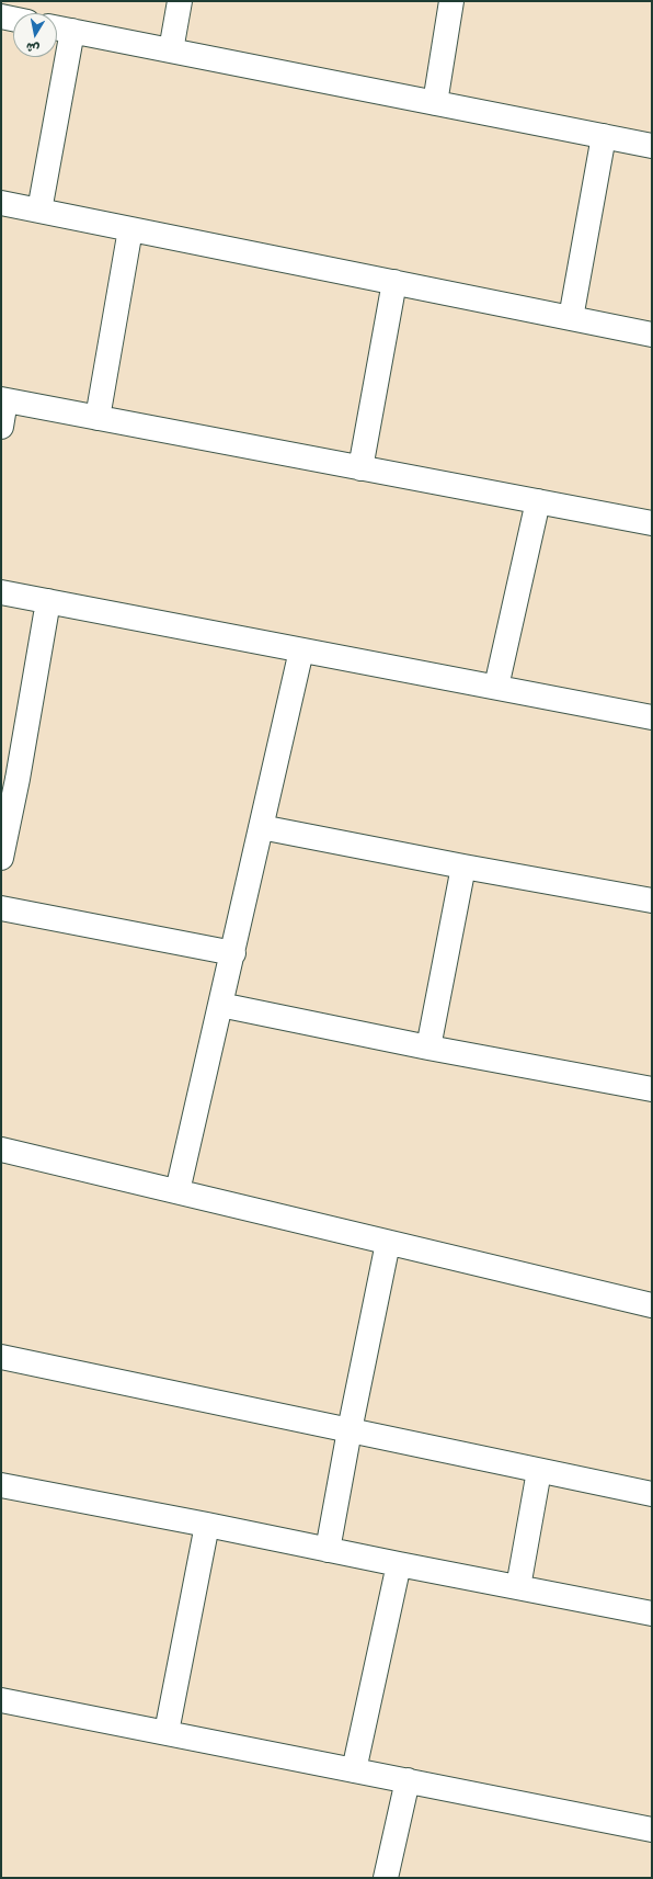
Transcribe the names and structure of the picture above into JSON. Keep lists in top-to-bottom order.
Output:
{
  "north": "bottom"
}
